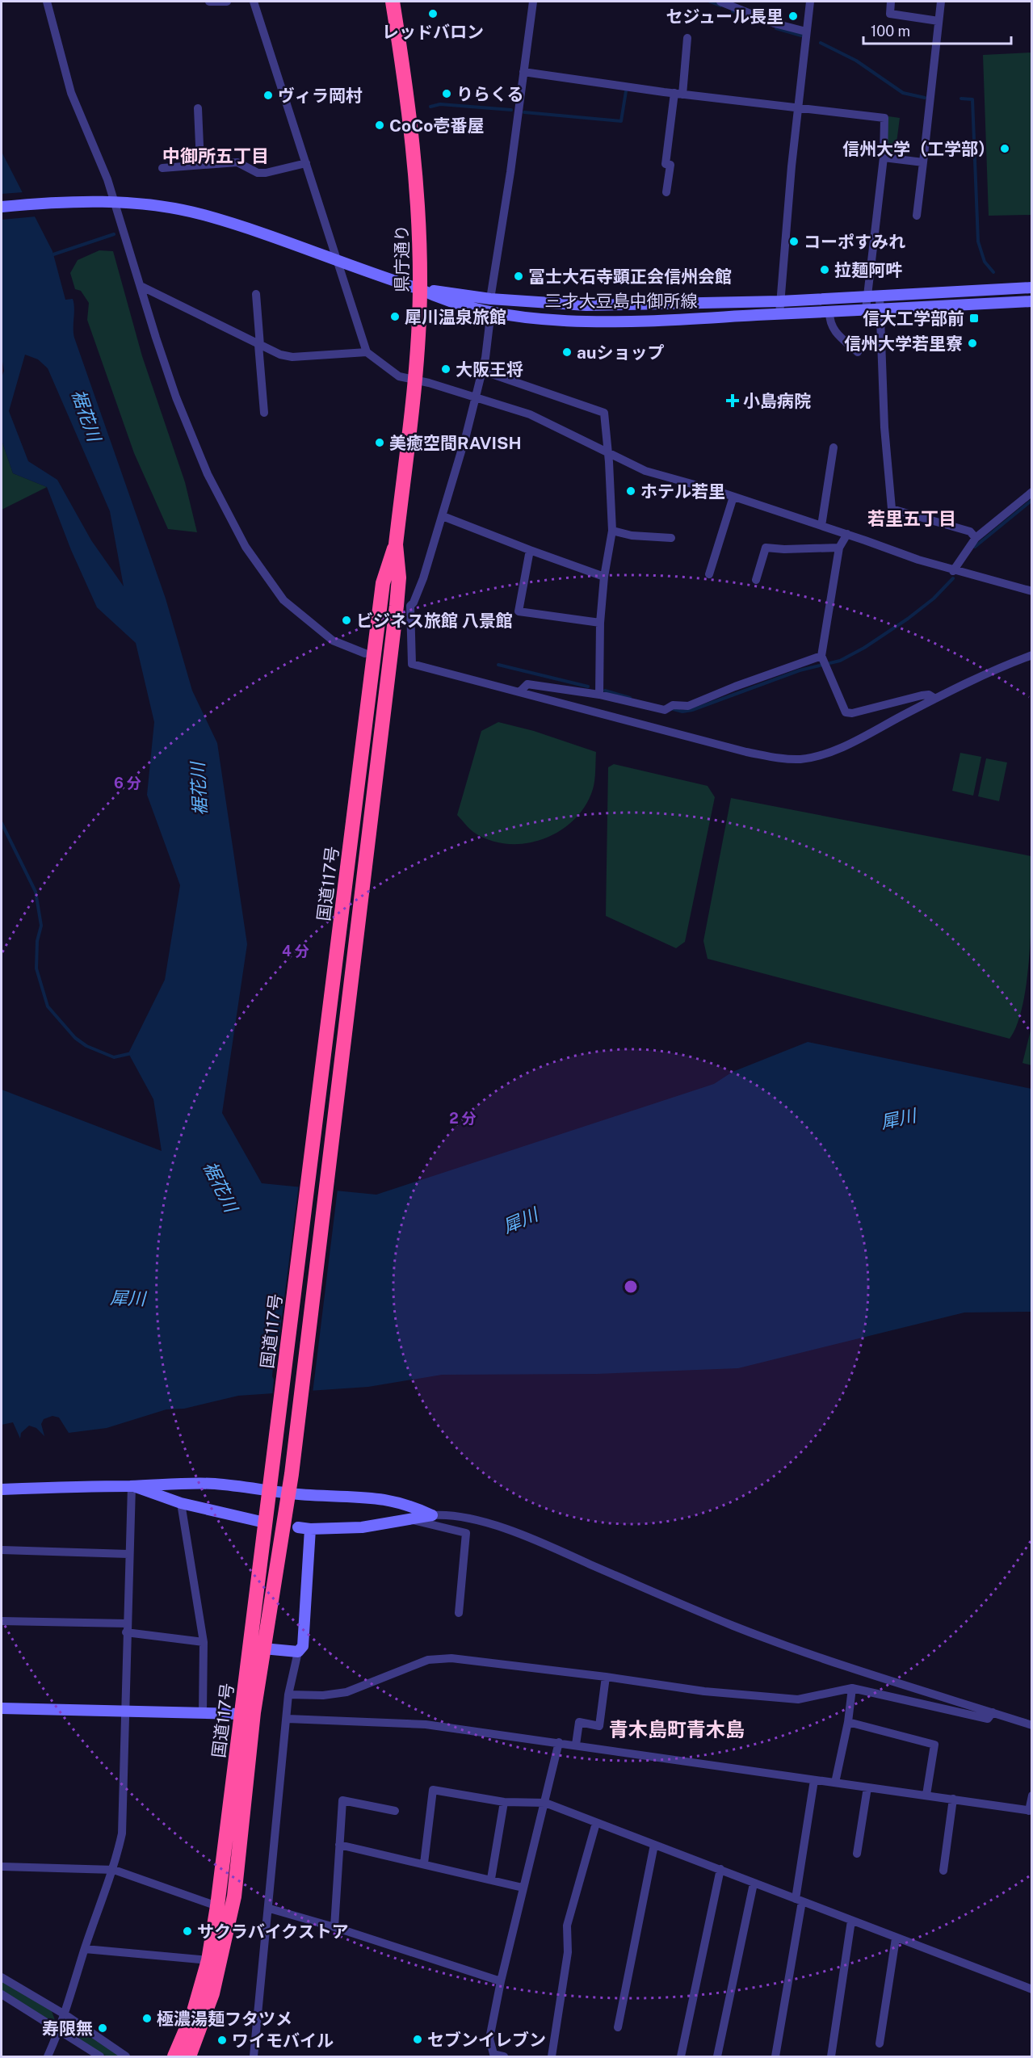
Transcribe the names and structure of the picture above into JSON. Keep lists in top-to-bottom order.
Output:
{
  "streets": {
    "highway": ["県庁通り", "国道117号"],
    "street": ["三才大豆島中御所線"]
  },
  "crossings": [
    ["県庁通り", "三才大豆島中御所線"],
    ["県庁通り", "国道117号"]
  ],
  "districts": ["中御所五丁目", "若里五丁目", "青木島町青木島"],
  "water": ["裾花川", "犀川"],
  "places": {
    "other": [
      "レッドバロン",
      "セジュール長里",
      "りらくる",
      "ヴィラ岡村",
      "CoCo壱番屋",
      "信州大学（工学部）",
      "コーポすみれ",
      "拉麺阿吽",
      "冨士大石寺顕正会信州会館",
      "犀川温泉旅館",
      "信州大学若里寮",
      "auショップ",
      "大阪王将",
      "美癒空間RAVISH",
      "ホテル若里",
      "ビジネス旅館 八景館",
      "サクラバイクストア",
      "極濃湯麺フタツメ",
      "寿限無",
      "セブンイレブン",
      "ワイモバイル"
    ],
    "transit": ["信大工学部前"],
    "health": ["小島病院"]
  },
  "scale_bar": "100 m",
  "rings": ["6 分", "4 分", "2 分"]
}
